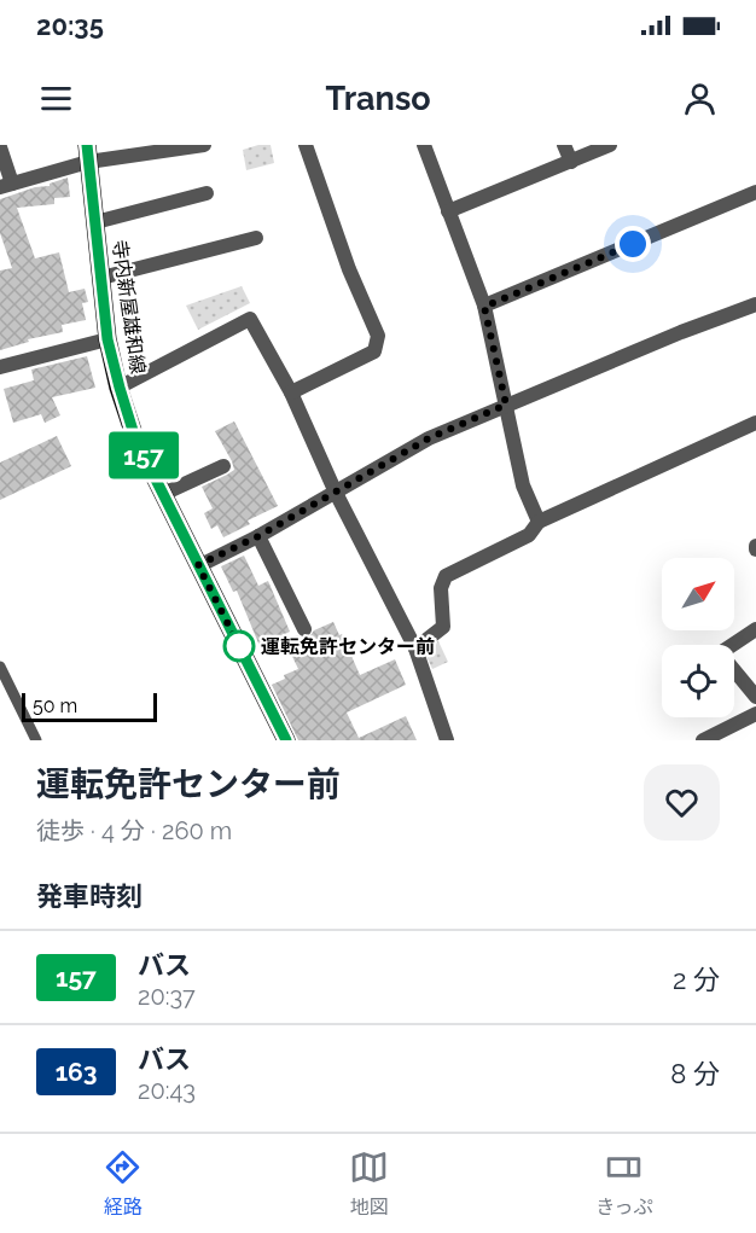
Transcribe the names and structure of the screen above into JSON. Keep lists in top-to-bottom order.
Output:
{
  "streets": {
    "main road": ["寺内新屋雄和線"]
  },
  "places": ["運転免許センター前"],
  "lines": ["bus line 157"],
  "scale_bar": "50 m",
  "north": "top right",
  "page": {
    "status": "20:35",
    "header": "Transo",
    "on_map": "157",
    "scale": "50 m",
    "heading": [
      ["運転免許センター前", "徒歩 · 4 分 · 260 m"],
      "発車時刻"
    ],
    "list": [
      {
        "mark": "157",
        "name": "バス",
        "note": "20:37",
        "value": "2 分"
      },
      {
        "mark": "163",
        "name": "バス",
        "note": "20:43",
        "value": "8 分"
      }
    ],
    "tabs": ["経路", "地図", "きっぷ"]
  }
}
